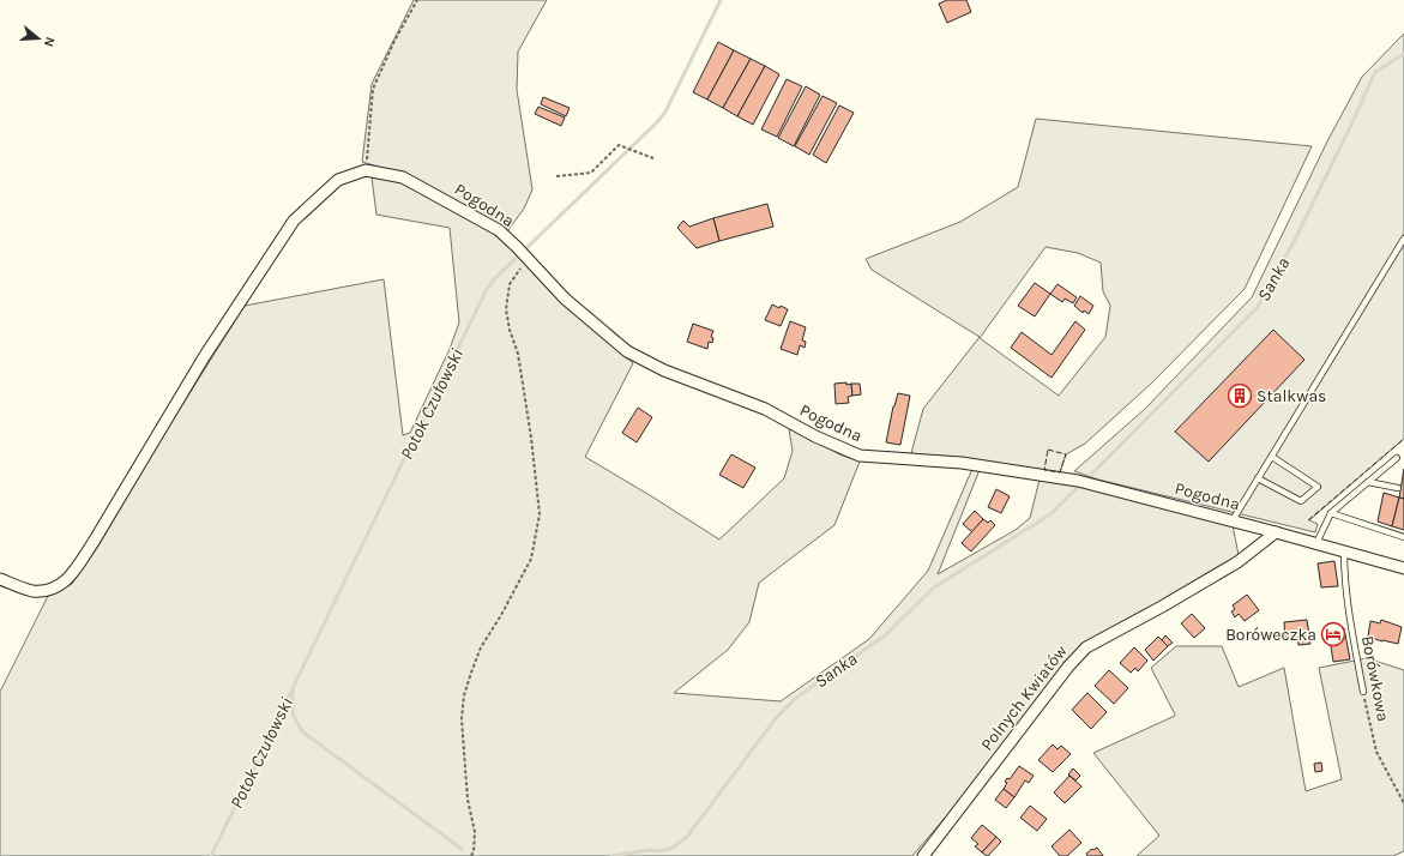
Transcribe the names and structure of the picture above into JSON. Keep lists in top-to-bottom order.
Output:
{
  "streets": {
    "street": ["Pogodna", "Polnych Kwiatów"],
    "lane": ["Borówkowa"]
  },
  "crossings": [
    ["Pogodna", "Borówkowa"],
    ["Pogodna", "Polnych Kwiatów"]
  ],
  "water": ["Sanka", "Potok Czułowski"],
  "places": {
    "building": ["Stalkwas"],
    "hotel": ["Boróweczka"]
  },
  "north": "right"
}
